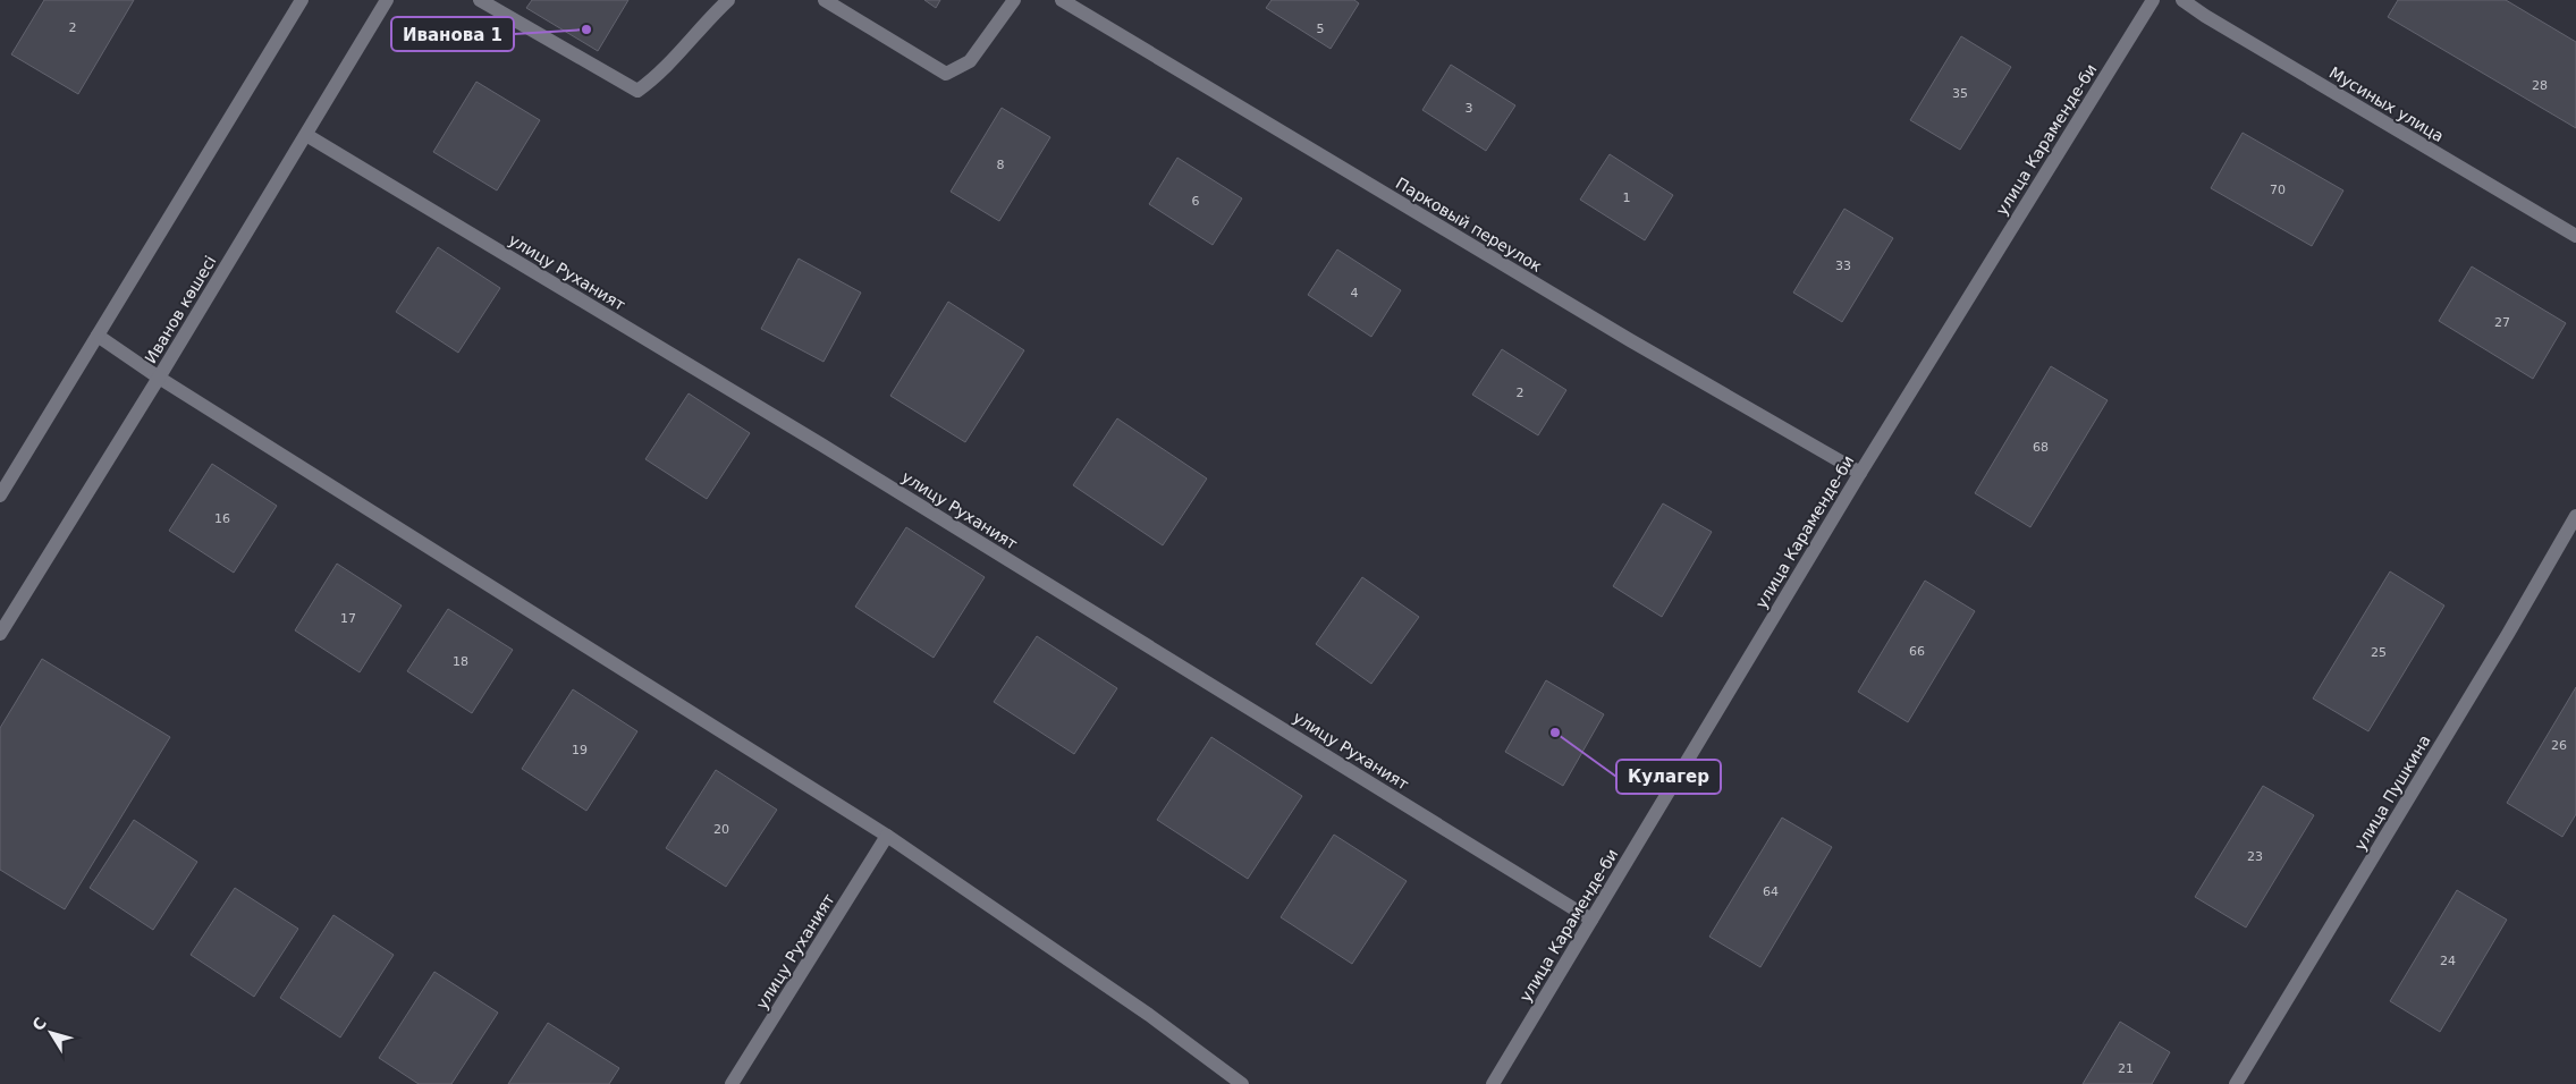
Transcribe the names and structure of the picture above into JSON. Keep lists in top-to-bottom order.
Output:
{
  "streets": {
    "street": [
      "Мусиных улица",
      "улица Караменде-би",
      "Парковый переулок",
      "улицу Руханият",
      "Иванов көшесі",
      "улица Пушкина"
    ]
  },
  "crossings": [
    ["улица Караменде-би", "Парковый переулок"],
    ["улица Караменде-би", "улицу Руханият"],
    ["улицу Руханият", "Иванов көшесі"]
  ],
  "places": ["Иванова 1", "Кулагер"],
  "house_numbers": [
    "2",
    "5",
    "28",
    "35",
    "3",
    "8",
    "70",
    "1",
    "6",
    "33",
    "4",
    "27",
    "2",
    "68",
    "16",
    "17",
    "66",
    "25",
    "18",
    "26",
    "19",
    "20",
    "23",
    "64",
    "24",
    "21"
  ],
  "north": "top left"
}
